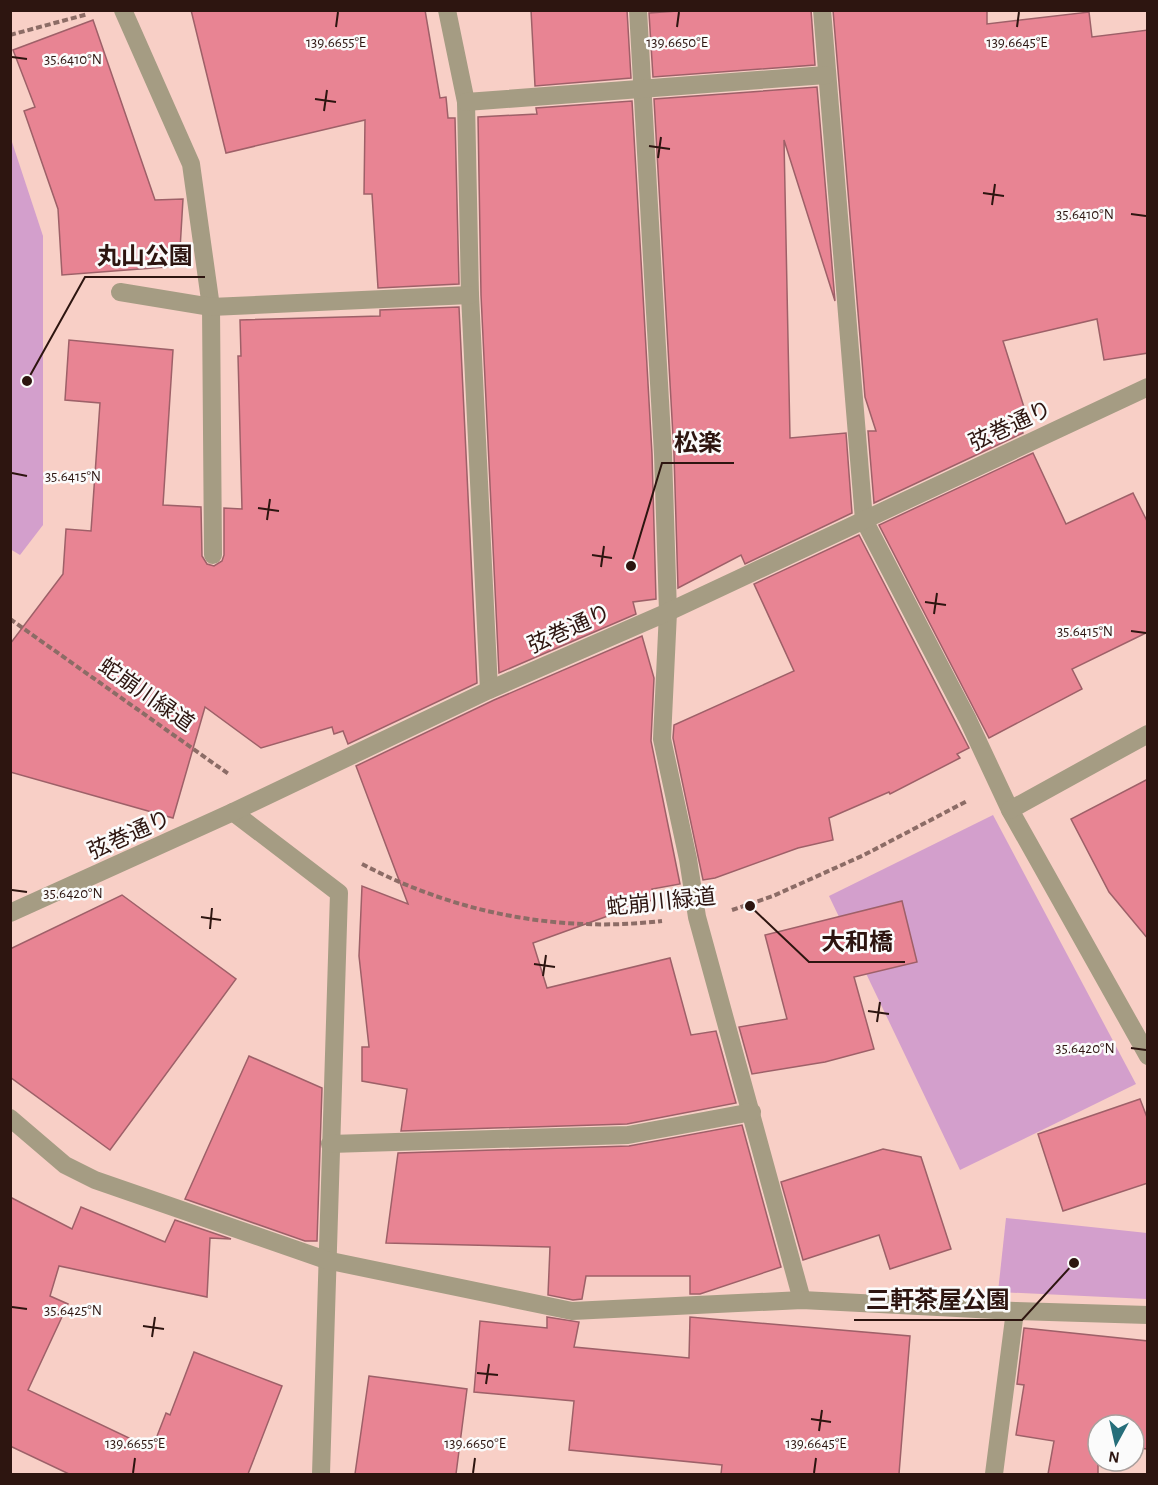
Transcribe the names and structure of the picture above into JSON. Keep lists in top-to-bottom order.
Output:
{
  "streets": {
    "street": ["弦巻通り"],
    "path": ["蛇崩川緑道"]
  },
  "crossings": [
    ["弦巻通り", "蛇崩川緑道"]
  ],
  "places": [
    "丸山公園",
    "松楽",
    "大和橋",
    "三軒茶屋公園"
  ],
  "north": "bottom",
  "coordinates": [
    "139.6655°E",
    "139.6650°E",
    "139.6645°E",
    "35.6410°N",
    "35.6415°N",
    "35.6420°N",
    "35.6425°N"
  ]
}
